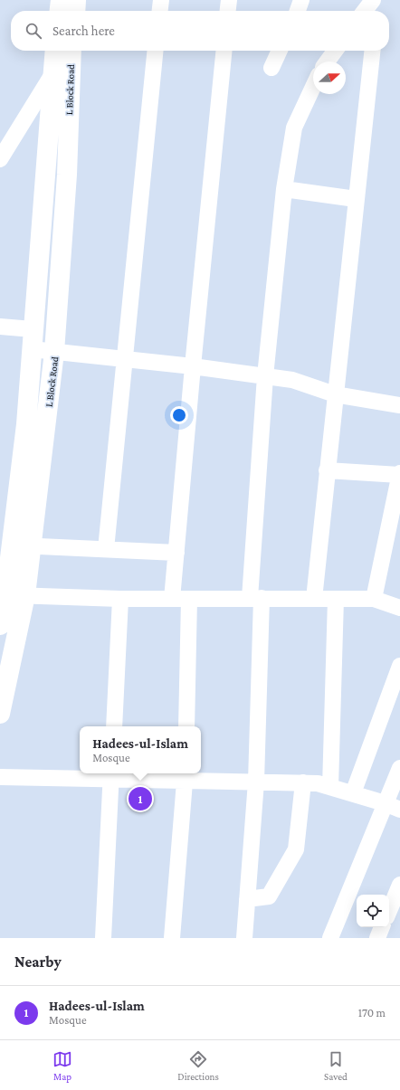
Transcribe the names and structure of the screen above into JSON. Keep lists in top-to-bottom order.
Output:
{
  "streets": {
    "main road": ["L Block Road"]
  },
  "north": "right",
  "page": {
    "search": "Search here",
    "popup": ["Hadees-ul-Islam", "Mosque"],
    "pins": "1",
    "heading": "Nearby",
    "list": [
      {
        "mark": "1",
        "name": "Hadees-ul-Islam",
        "note": "Mosque",
        "value": "170 m"
      }
    ],
    "nav": ["Map", "Directions", "Saved"]
  }
}
